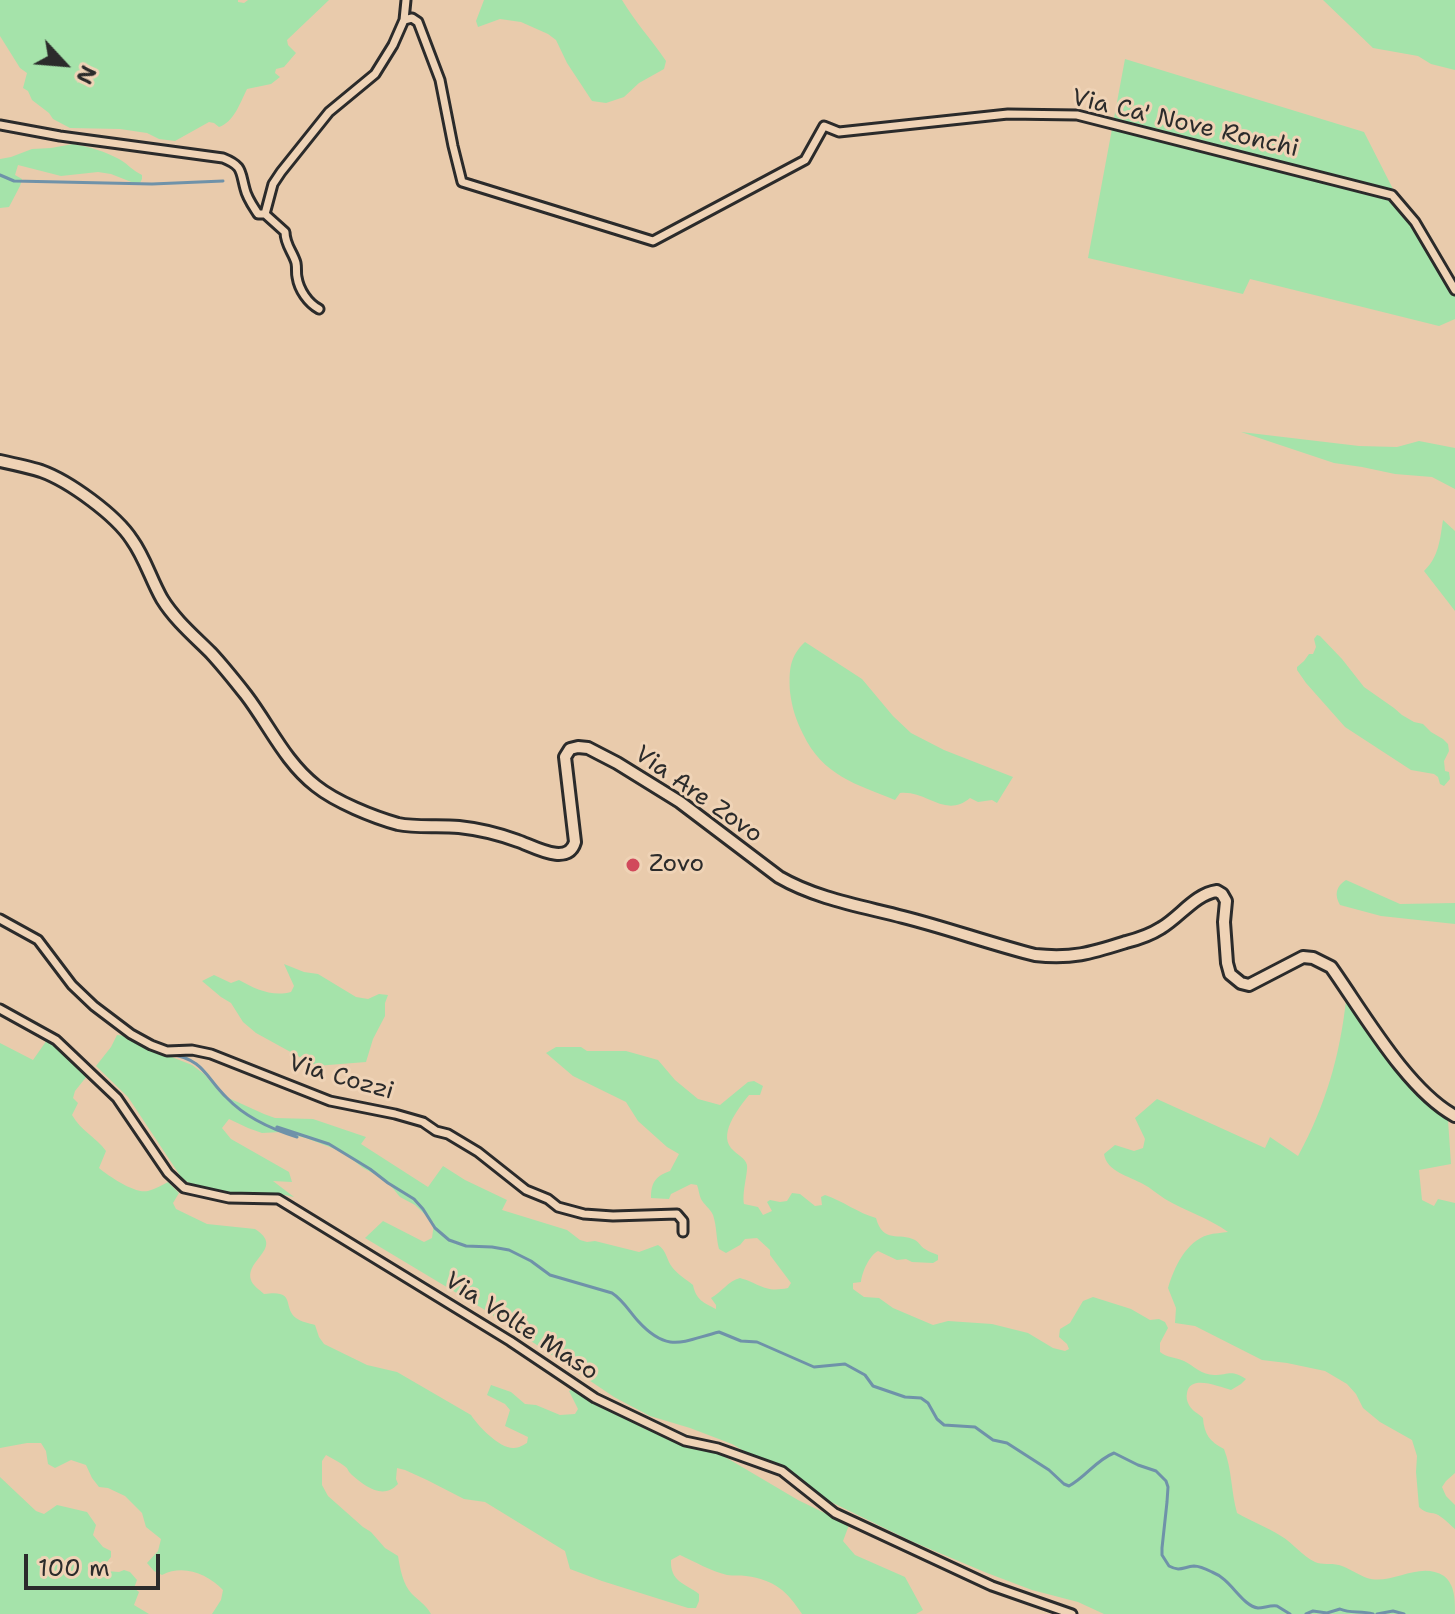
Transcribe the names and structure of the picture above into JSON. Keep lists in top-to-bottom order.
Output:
{
  "streets": {
    "street": [
      "Via Ca' Nove Ronchi",
      "Via Are Zovo",
      "Via Cozzi",
      "Via Volte Maso"
    ]
  },
  "places": ["Zovo"],
  "scale_bar": "100 m",
  "north": "bottom right"
}
